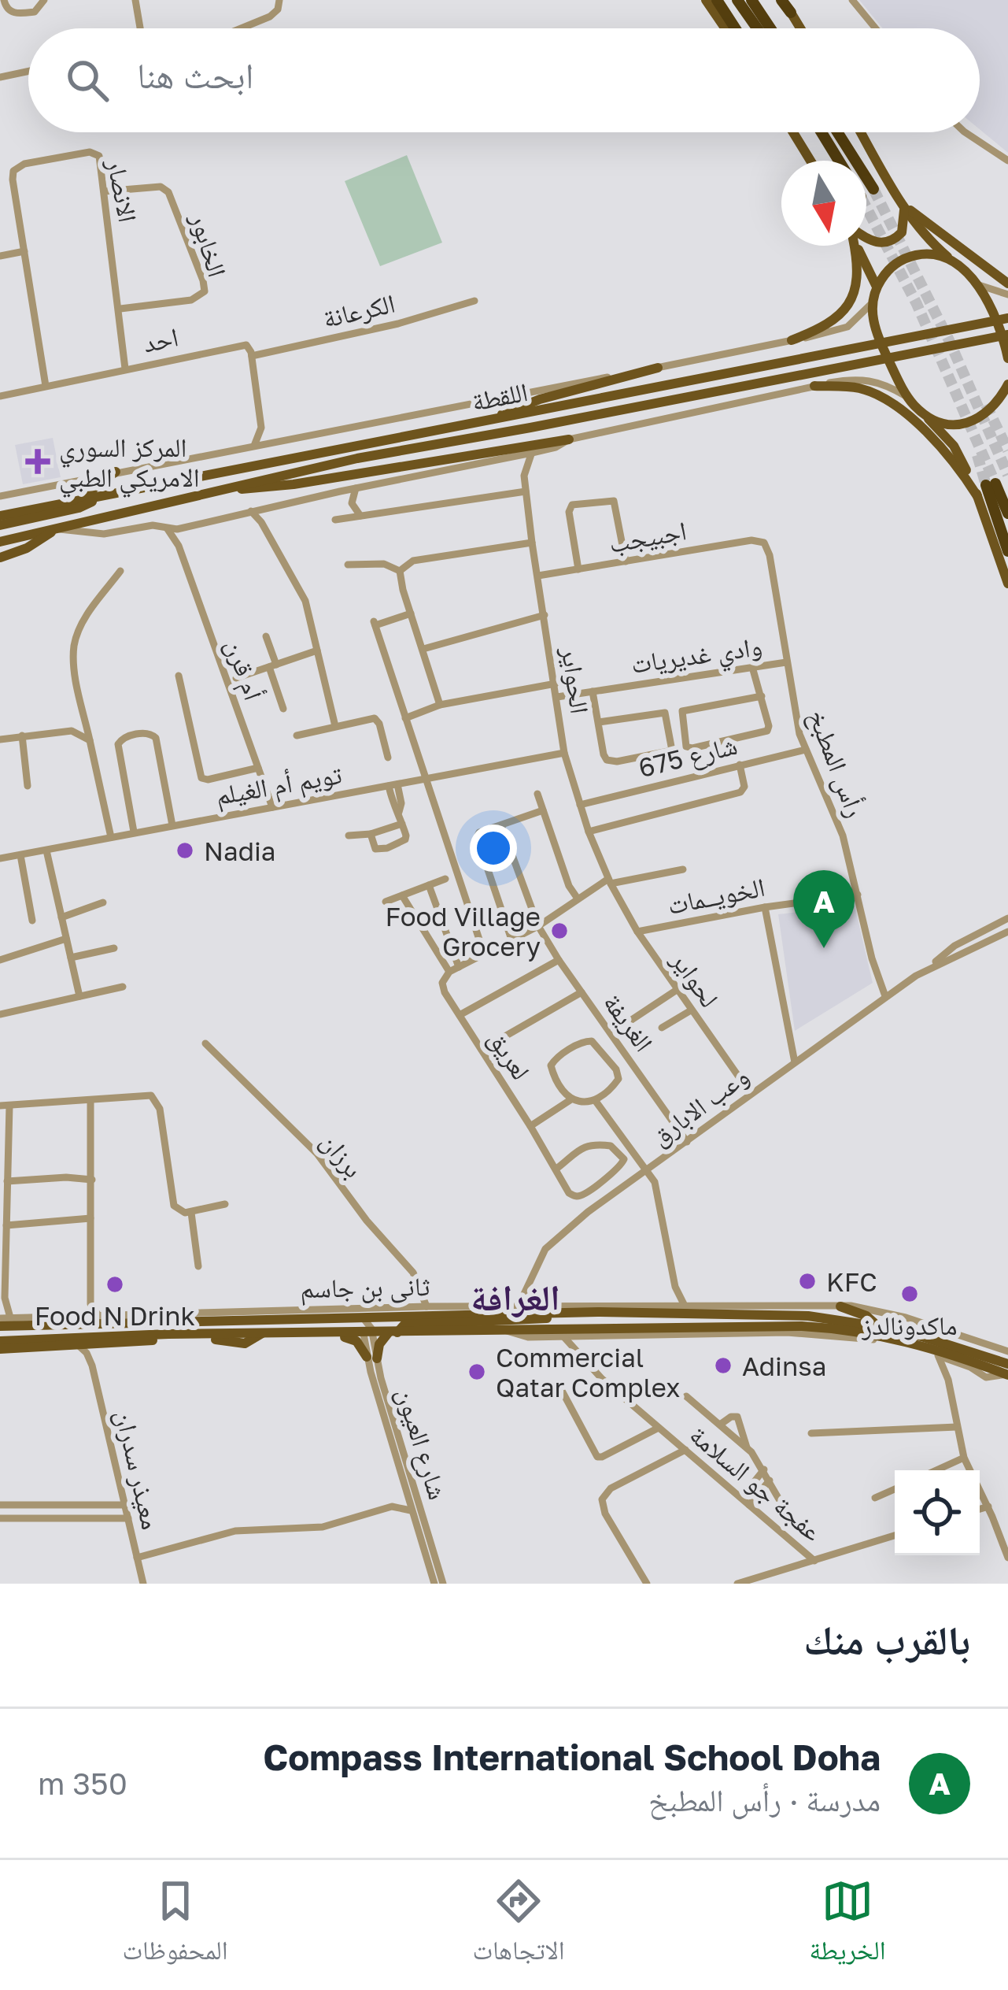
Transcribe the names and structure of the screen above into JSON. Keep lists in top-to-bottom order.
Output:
{
  "streets": {
    "main road": ["اللقطة", "ثانى بن جاسم"],
    "street": [
      "الانصار",
      "الخابور",
      "الكرعانة",
      "احد",
      "اجبيجب",
      "وادي غديريات",
      "أم قرن",
      "الحواير",
      "شارع 675",
      "رأس المطبخ",
      "تويم أم الغيلم",
      "الخويــمات",
      "لحواير",
      "الغريفة",
      "لعريق",
      "وعب الابارق",
      "برزان",
      "شارع العيون",
      "معيذر سدران",
      "عفجة جو السلامة"
    ]
  },
  "crossings": [
    ["الانصار", "الخابور"],
    ["الانصار", "احد"],
    ["الكرعانة", "احد"],
    ["اللقطة", "أم قرن"],
    ["اللقطة", "الحواير"],
    ["اجبيجب", "الحواير"],
    ["اجبيجب", "رأس المطبخ"],
    ["وادي غديريات", "الحواير"],
    ["وادي غديريات", "رأس المطبخ"],
    ["أم قرن", "تويم أم الغيلم"],
    ["الحواير", "شارع 675"],
    ["الحواير", "تويم أم الغيلم"],
    ["الحواير", "لحواير"],
    ["شارع 675", "رأس المطبخ"],
    ["رأس المطبخ", "الخويــمات"],
    ["رأس المطبخ", "وعب الابارق"],
    ["الخويــمات", "لحواير"],
    ["لحواير", "وعب الابارق"],
    ["الغريفة", "وعب الابارق"],
    ["لعريق", "وعب الابارق"],
    ["وعب الابارق", "ثانى بن جاسم"],
    ["برزان", "ثانى بن جاسم"],
    ["ثانى بن جاسم", "شارع العيون"],
    ["ثانى بن جاسم", "معيذر سدران"],
    ["ثانى بن جاسم", "عفجة جو السلامة"]
  ],
  "districts": ["الغرافة"],
  "places": {
    "health": ["المركز السوري الامريكي الطبي"],
    "other": [
      "Nadia",
      "Food Village Grocery",
      "KFC",
      "Food N Drink",
      "ماكدونالدز",
      "Adinsa",
      "Commercial Qatar Complex"
    ]
  },
  "north": "bottom",
  "page": {
    "search": "ابحث هنا",
    "pins": "A",
    "heading": "بالقرب منك",
    "list": [
      {
        "mark": "A",
        "name": "Compass International School Doha",
        "note": "مدرسة · رأس المطبخ",
        "value": "350 m"
      }
    ],
    "nav": ["الخريطة", "الاتجاهات", "المحفوظات"]
  }
}
